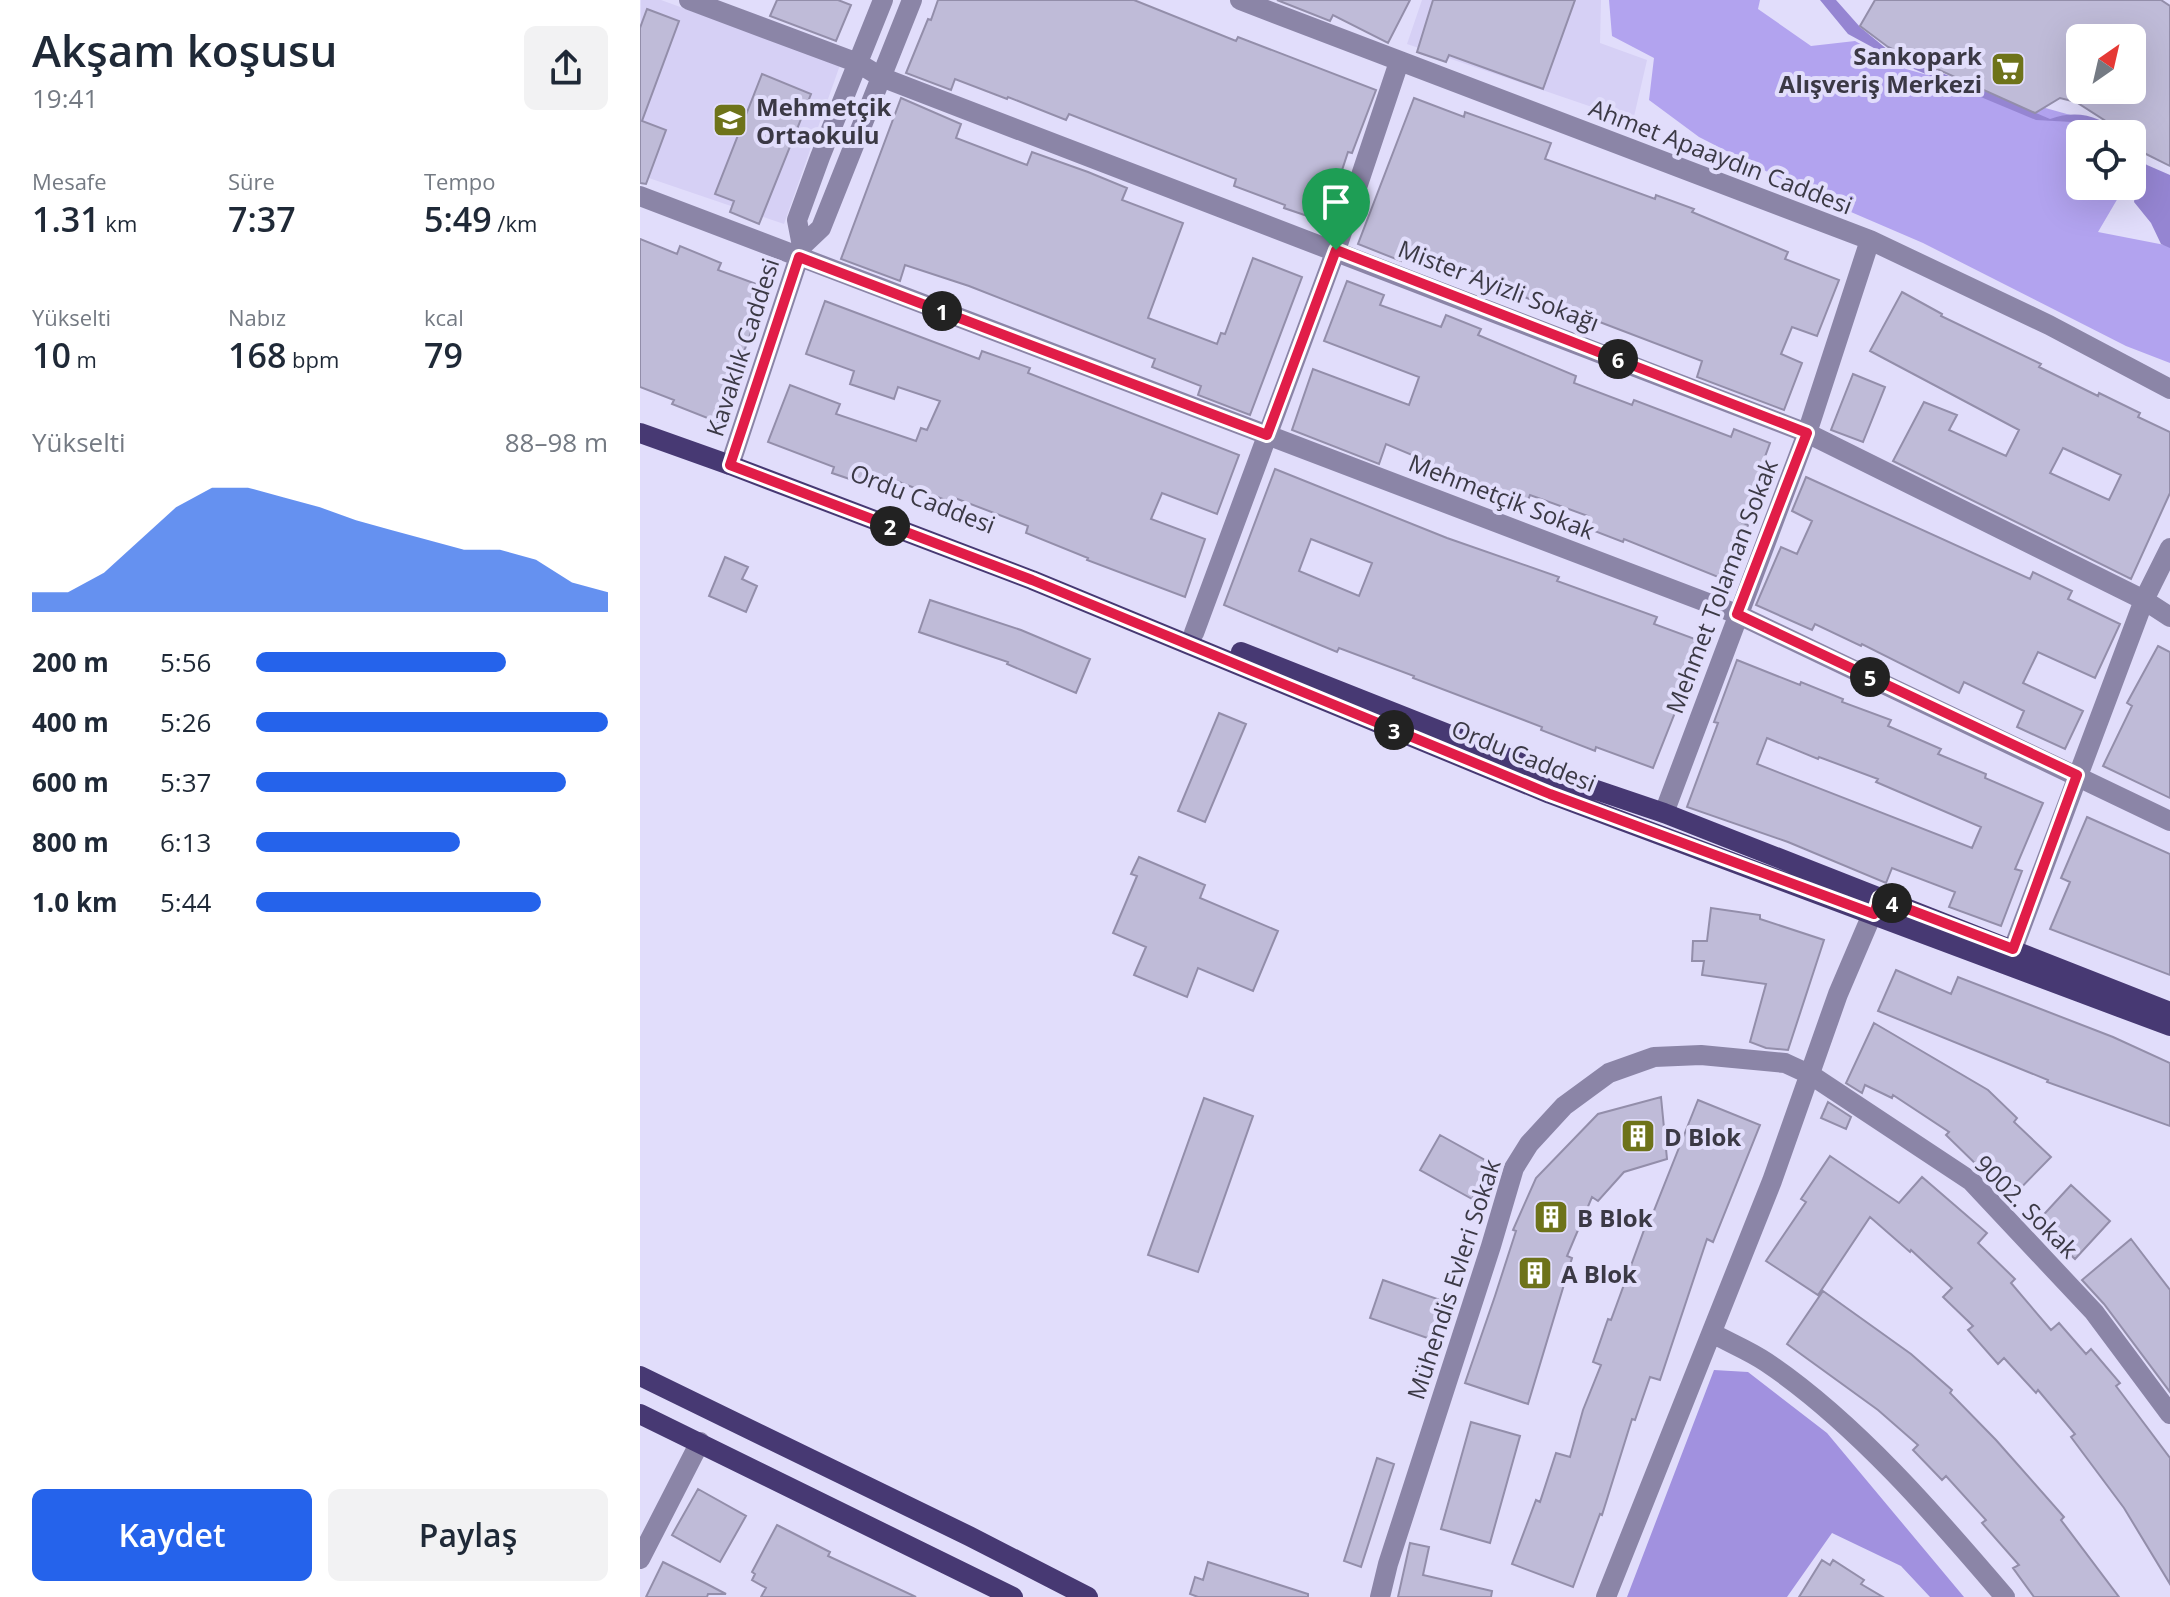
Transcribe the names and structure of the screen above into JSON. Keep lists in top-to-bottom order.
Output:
{
  "streets": {
    "main road": ["Ordu Caddesi"],
    "street": [
      "Ahmet Apaaydın Caddesi",
      "Mister Ayizli Sokağı",
      "Kavaklık Caddesi",
      "Mehmetçik Sokak",
      "Mehmet Tolaman Sokak",
      "9002. Sokak",
      "Mühendis Evleri Sokak"
    ]
  },
  "crossings": [
    ["Ahmet Apaaydın Caddesi", "Mehmet Tolaman Sokak"],
    ["Mister Ayizli Sokağı", "Kavaklık Caddesi"],
    ["Mister Ayizli Sokağı", "Mehmet Tolaman Sokak"],
    ["Kavaklık Caddesi", "Mehmetçik Sokak"],
    ["Kavaklık Caddesi", "Ordu Caddesi"],
    ["Mehmetçik Sokak", "Mehmet Tolaman Sokak"],
    ["Ordu Caddesi", "Mehmet Tolaman Sokak"],
    ["9002. Sokak", "Mühendis Evleri Sokak"]
  ],
  "places": {
    "supermarket": ["Sankopark Alışveriş Merkezi"],
    "school or university": ["Mehmetçik Ortaokulu"],
    "building": ["D Blok", "B Blok", "A Blok"]
  },
  "north": "top right",
  "page": {
    "heading": ["Akşam koşusu", "19:41"],
    "stats": [
      ["Mesafe", "1.31 km"],
      ["Süre", "7:37"],
      ["Tempo", "5:49 /km"],
      ["Yükselti", "10 m"],
      ["Nabız", "168 bpm"],
      ["kcal", "79"]
    ],
    "pins": [
      "1",
      "6",
      "2",
      "5",
      "3",
      "4"
    ],
    "chart": ["Yükselti", "88–98 m"],
    "list": [
      {
        "name": "200 m",
        "note": "5:56"
      },
      {
        "name": "400 m",
        "note": "5:26"
      },
      {
        "name": "600 m",
        "note": "5:37"
      },
      {
        "name": "800 m",
        "note": "6:13"
      },
      {
        "name": "1.0 km",
        "note": "5:44"
      }
    ],
    "buttons": ["Kaydet", "Paylaş"]
  }
}
